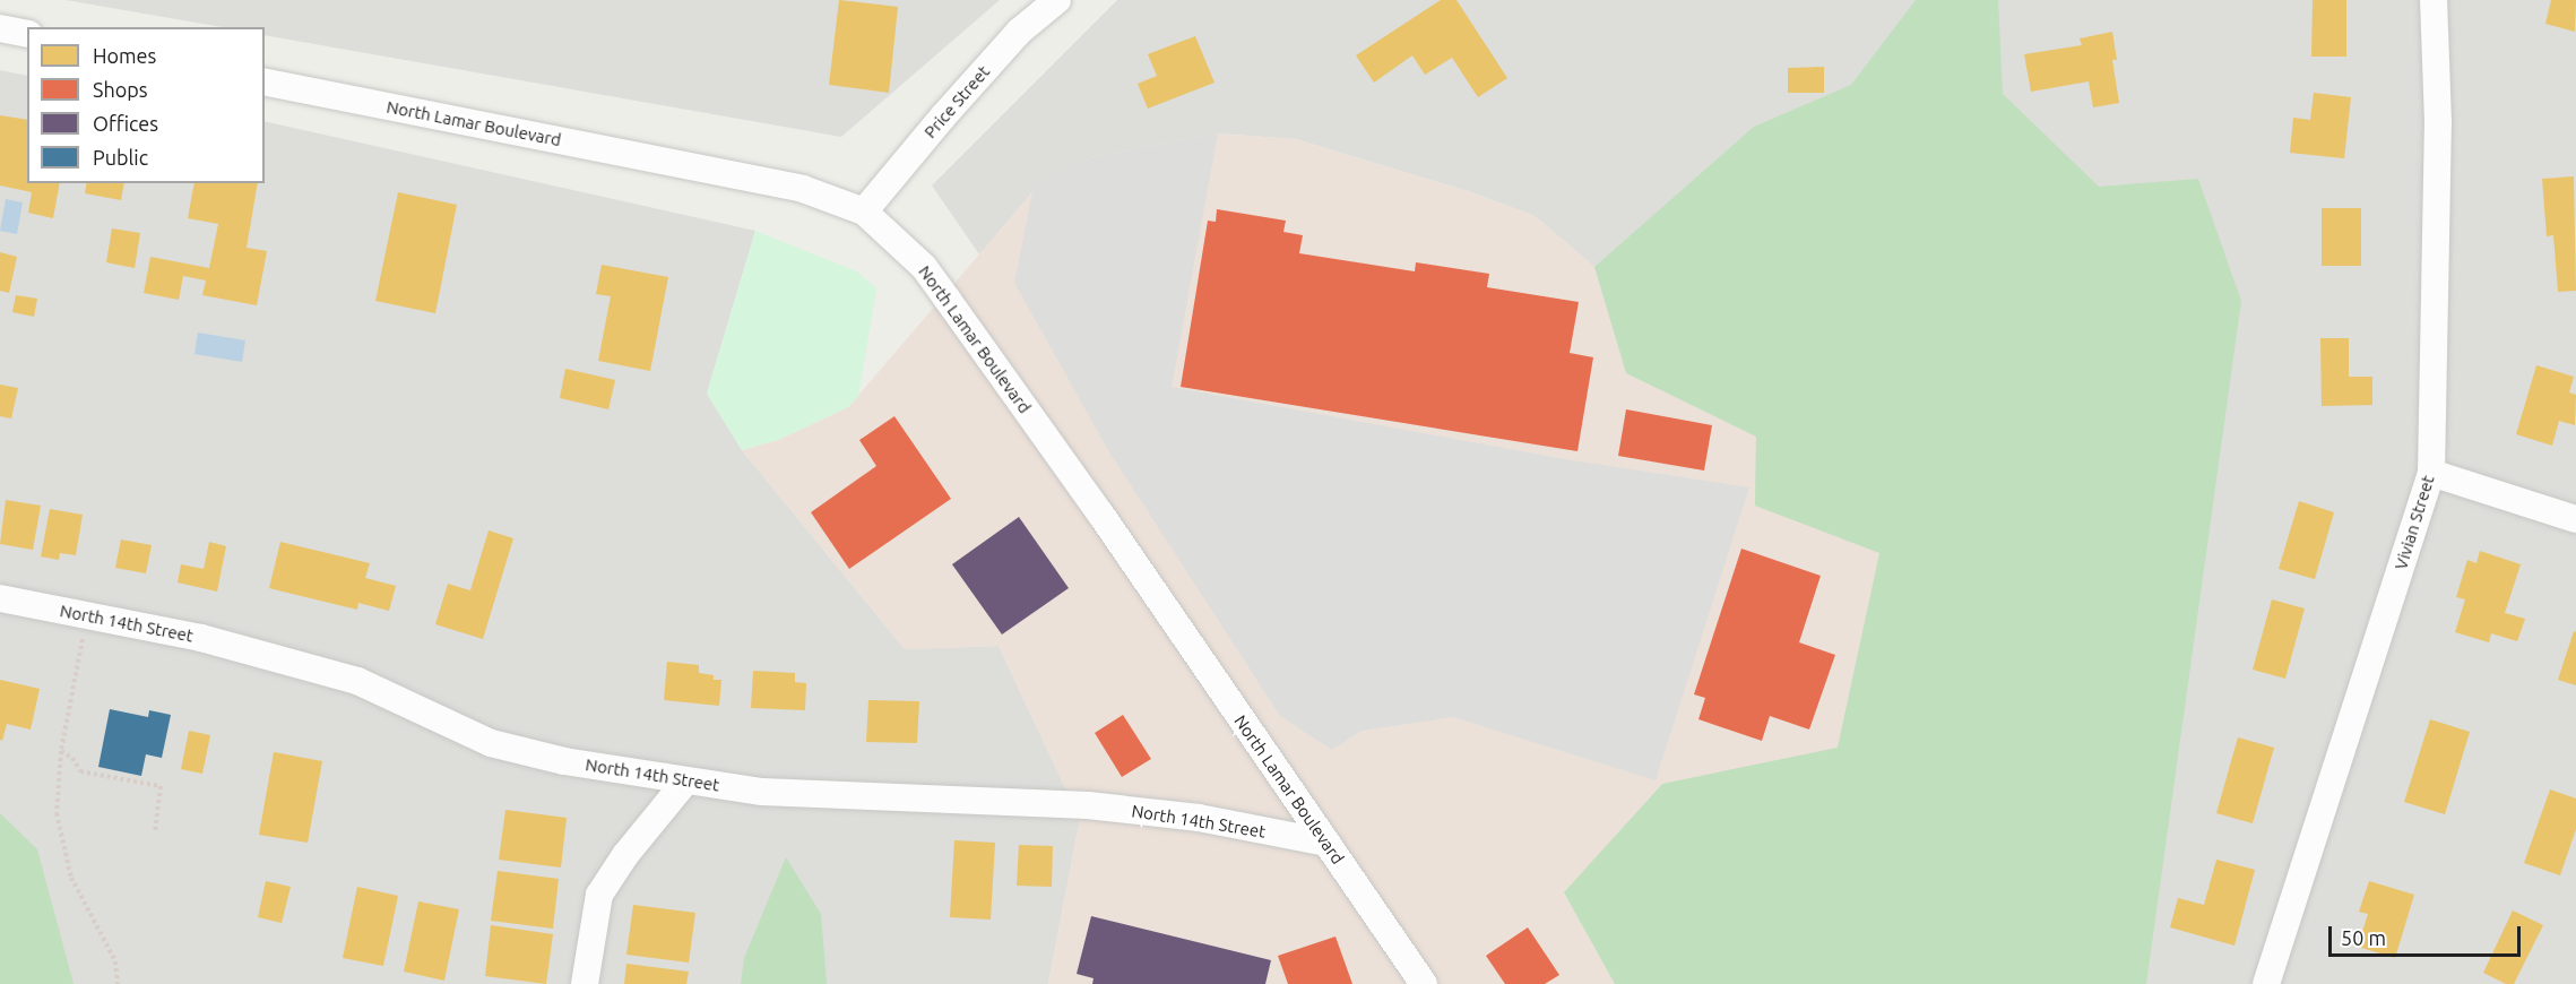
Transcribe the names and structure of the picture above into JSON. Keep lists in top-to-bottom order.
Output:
{
  "streets": {
    "street": [
      "Price Street",
      "North Lamar Boulevard",
      "Vivian Street",
      "North 14th Street"
    ]
  },
  "crossings": [
    ["Price Street", "North Lamar Boulevard"],
    ["North Lamar Boulevard", "North 14th Street"]
  ],
  "legend": [
    "Homes",
    "Shops",
    "Offices",
    "Public"
  ],
  "scale_bar": "50 m"
}
